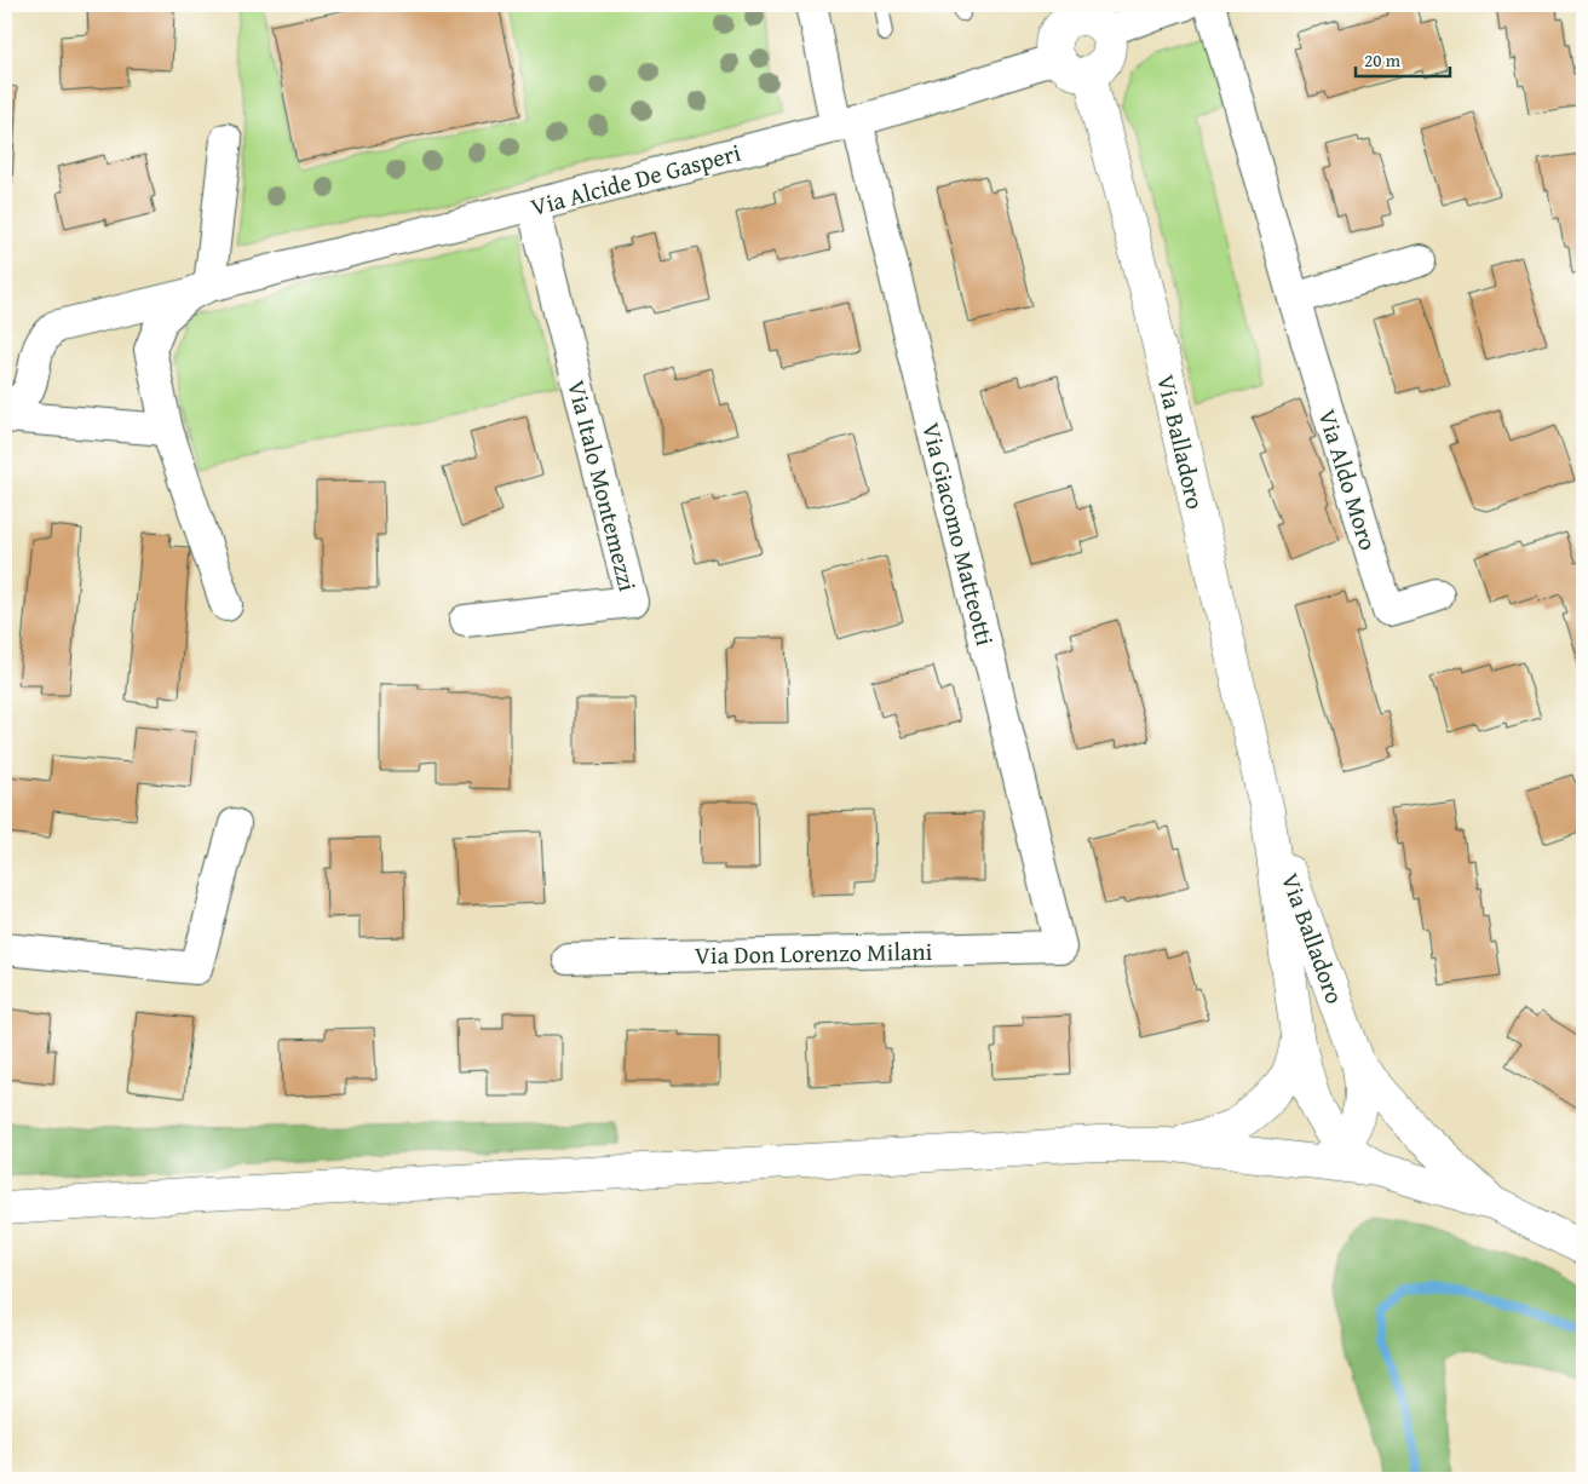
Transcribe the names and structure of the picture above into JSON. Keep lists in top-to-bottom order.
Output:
{
  "streets": {
    "street": [
      "Via Alcide De Gasperi",
      "Via Balladoro",
      "Via Aldo Moro",
      "Via Italo Montemezzi",
      "Via Giacomo Matteotti",
      "Via Don Lorenzo Milani"
    ]
  },
  "crossings": [
    ["Via Alcide De Gasperi", "Via Balladoro"],
    ["Via Alcide De Gasperi", "Via Italo Montemezzi"],
    ["Via Alcide De Gasperi", "Via Giacomo Matteotti"],
    ["Via Giacomo Matteotti", "Via Don Lorenzo Milani"]
  ],
  "scale_bar": "20 m"
}
